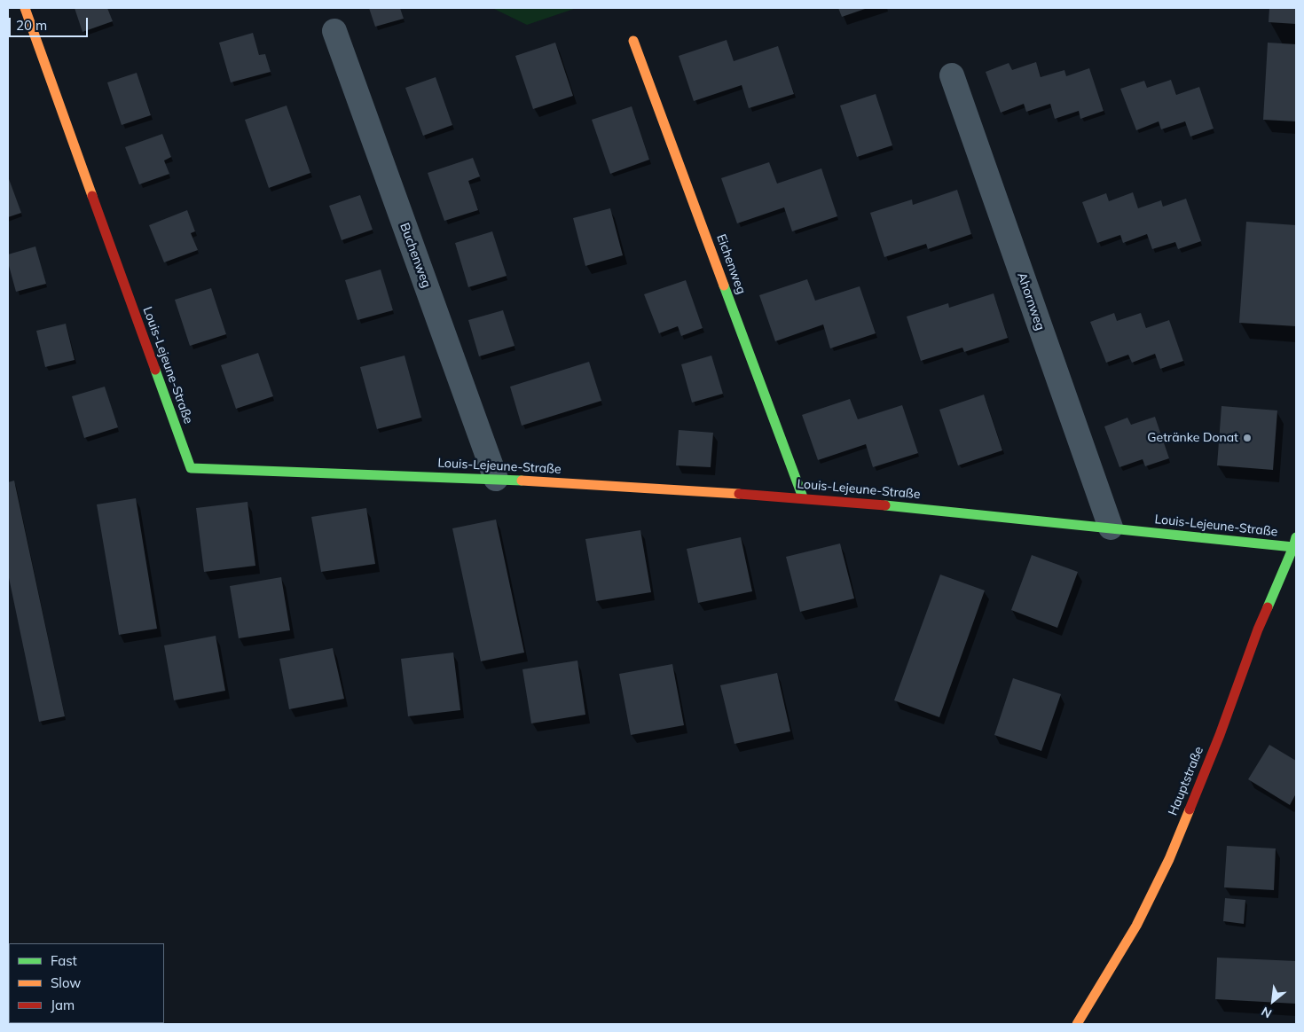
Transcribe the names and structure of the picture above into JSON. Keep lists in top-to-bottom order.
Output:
{
  "streets": {
    "street": [
      "Buchenweg",
      "Eichenweg",
      "Ahornweg",
      "Louis-Lejeune-Straße",
      "Hauptstraße"
    ]
  },
  "crossings": [
    ["Buchenweg", "Louis-Lejeune-Straße"],
    ["Eichenweg", "Louis-Lejeune-Straße"],
    ["Ahornweg", "Louis-Lejeune-Straße"],
    ["Louis-Lejeune-Straße", "Hauptstraße"]
  ],
  "places": ["Getränke Donat"],
  "legend": ["Fast", "Slow", "Jam"],
  "scale_bar": "20 m",
  "north": "bottom left"
}
